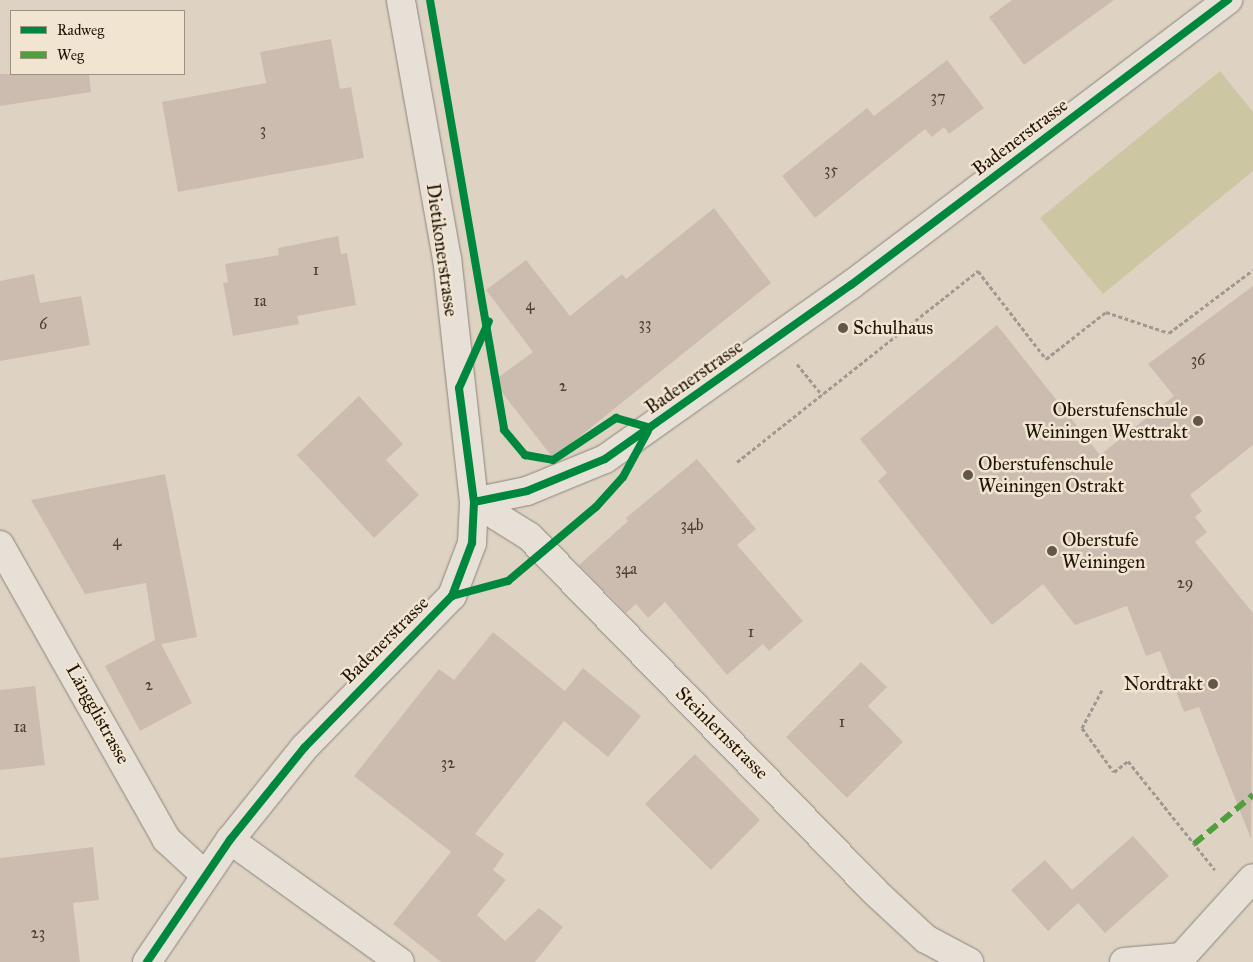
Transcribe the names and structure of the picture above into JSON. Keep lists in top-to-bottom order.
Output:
{
  "streets": {
    "street": [
      "Badenerstrasse",
      "Dietikonerstrasse",
      "Längglistrasse",
      "Steinlernstrasse"
    ]
  },
  "crossings": [
    ["Badenerstrasse", "Dietikonerstrasse"],
    ["Badenerstrasse", "Längglistrasse"],
    ["Badenerstrasse", "Steinlernstrasse"],
    ["Dietikonerstrasse", "Steinlernstrasse"]
  ],
  "places": [
    "Schulhaus",
    "Oberstufenschule Weiningen Westtrakt",
    "Oberstufenschule Weiningen Ostrakt",
    "Oberstufe Weiningen",
    "Nordtrakt"
  ],
  "house_numbers": [
    "37",
    "3",
    "35",
    "1",
    "1a",
    "4",
    "6",
    "33",
    "36",
    "2",
    "34b",
    "4",
    "34a",
    "29",
    "1",
    "2",
    "1",
    "1a",
    "32",
    "23"
  ],
  "legend": ["Radweg", "Weg"]
}
